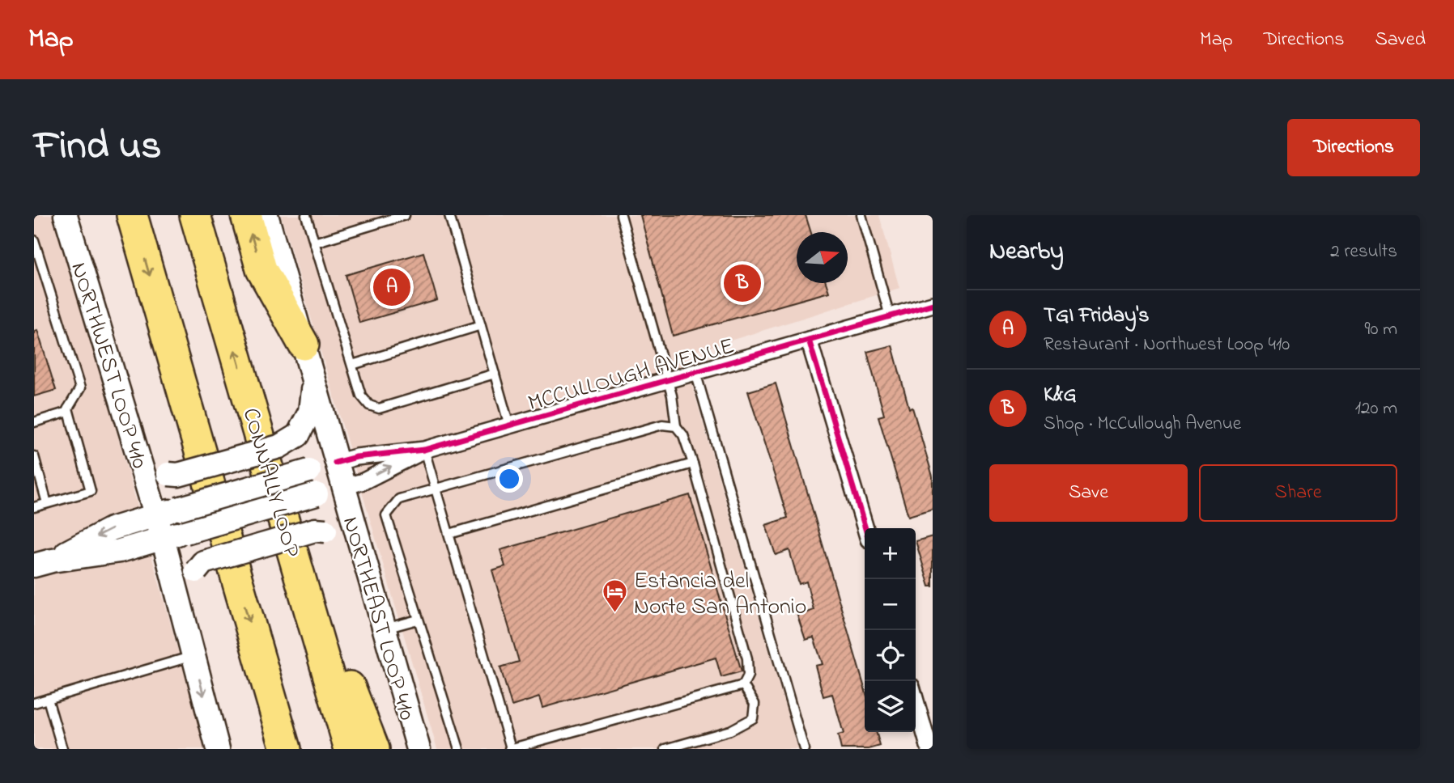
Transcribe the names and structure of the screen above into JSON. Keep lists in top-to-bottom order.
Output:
{
  "streets": {
    "highway": ["CONNALLY LOOP"],
    "main road": ["NORTHWEST LOOP 410", "MCCULLOUGH AVENUE", "NORTHEAST LOOP 410"]
  },
  "crossings": [
    ["NORTHWEST LOOP 410", "MCCULLOUGH AVENUE"],
    ["MCCULLOUGH AVENUE", "NORTHEAST LOOP 410"]
  ],
  "places": {
    "hotel": ["Estancia del Norte San Antonio"]
  },
  "north": "right",
  "page": {
    "header": "Map",
    "nav": ["Map", "Directions", "Saved"],
    "title": "Find us",
    "buttons": [
      "Directions",
      ["Save", "Share"]
    ],
    "heading": ["Nearby", "2 results"],
    "pins": ["B", "A"],
    "list": [
      {
        "mark": "A",
        "name": "TGI Friday's",
        "note": "Restaurant · Northwest Loop 410",
        "value": "90 m"
      },
      {
        "mark": "B",
        "name": "K&G",
        "note": "Shop · McCullough Avenue",
        "value": "120 m"
      }
    ],
    "map_buttons": ["+", "−"]
  }
}
